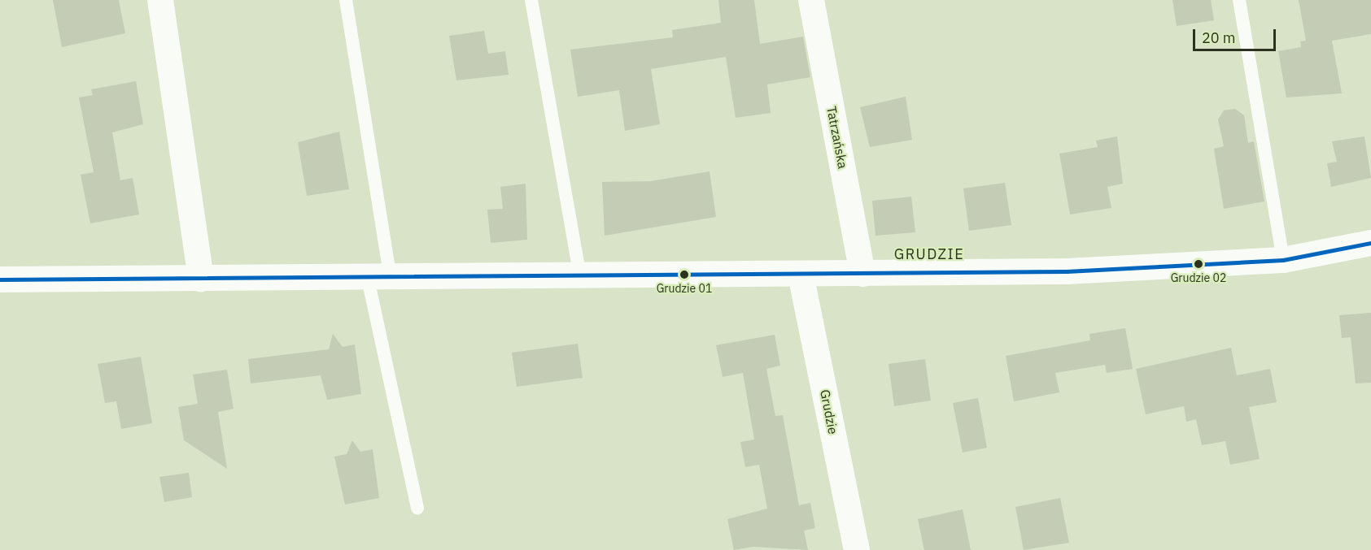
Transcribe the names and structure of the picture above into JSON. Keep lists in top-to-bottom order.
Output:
{
  "streets": {
    "street": ["Tatrzańska", "Grudzie"]
  },
  "districts": ["GRUDZIE"],
  "places": ["Grudzie 02", "Grudzie 01"],
  "scale_bar": "20 m"
}
